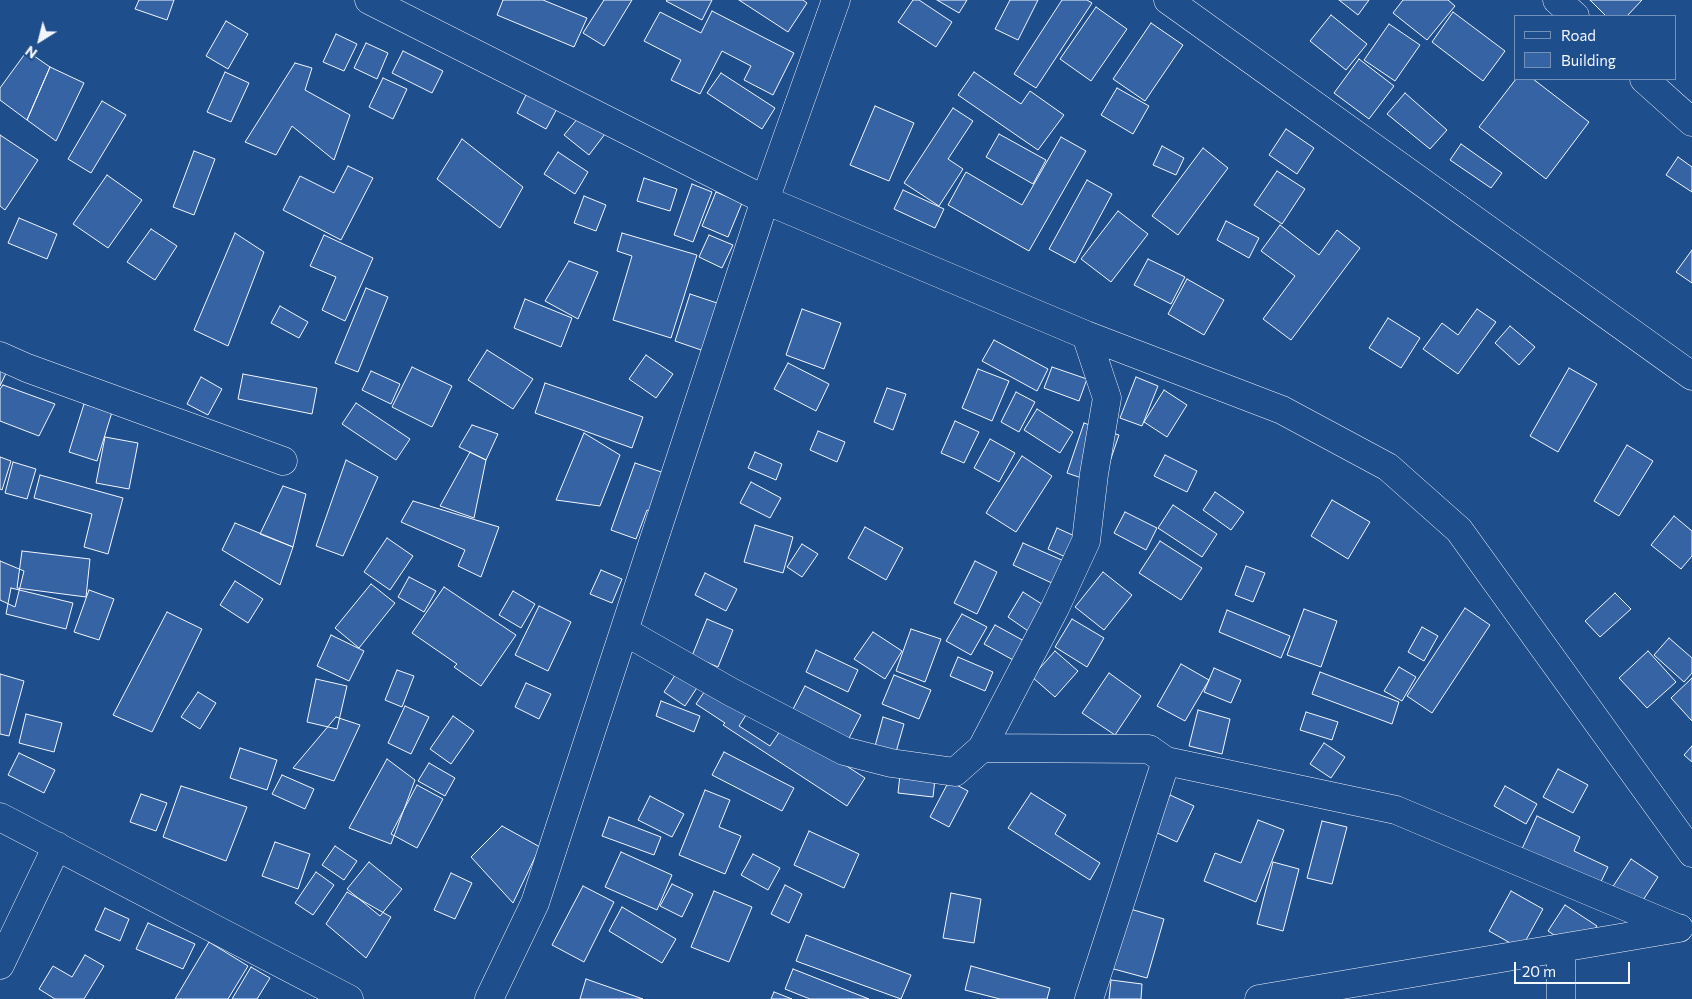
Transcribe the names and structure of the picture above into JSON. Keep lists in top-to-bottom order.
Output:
{
  "legend": ["Road", "Building"],
  "scale_bar": "20 m",
  "north": "bottom left"
}
